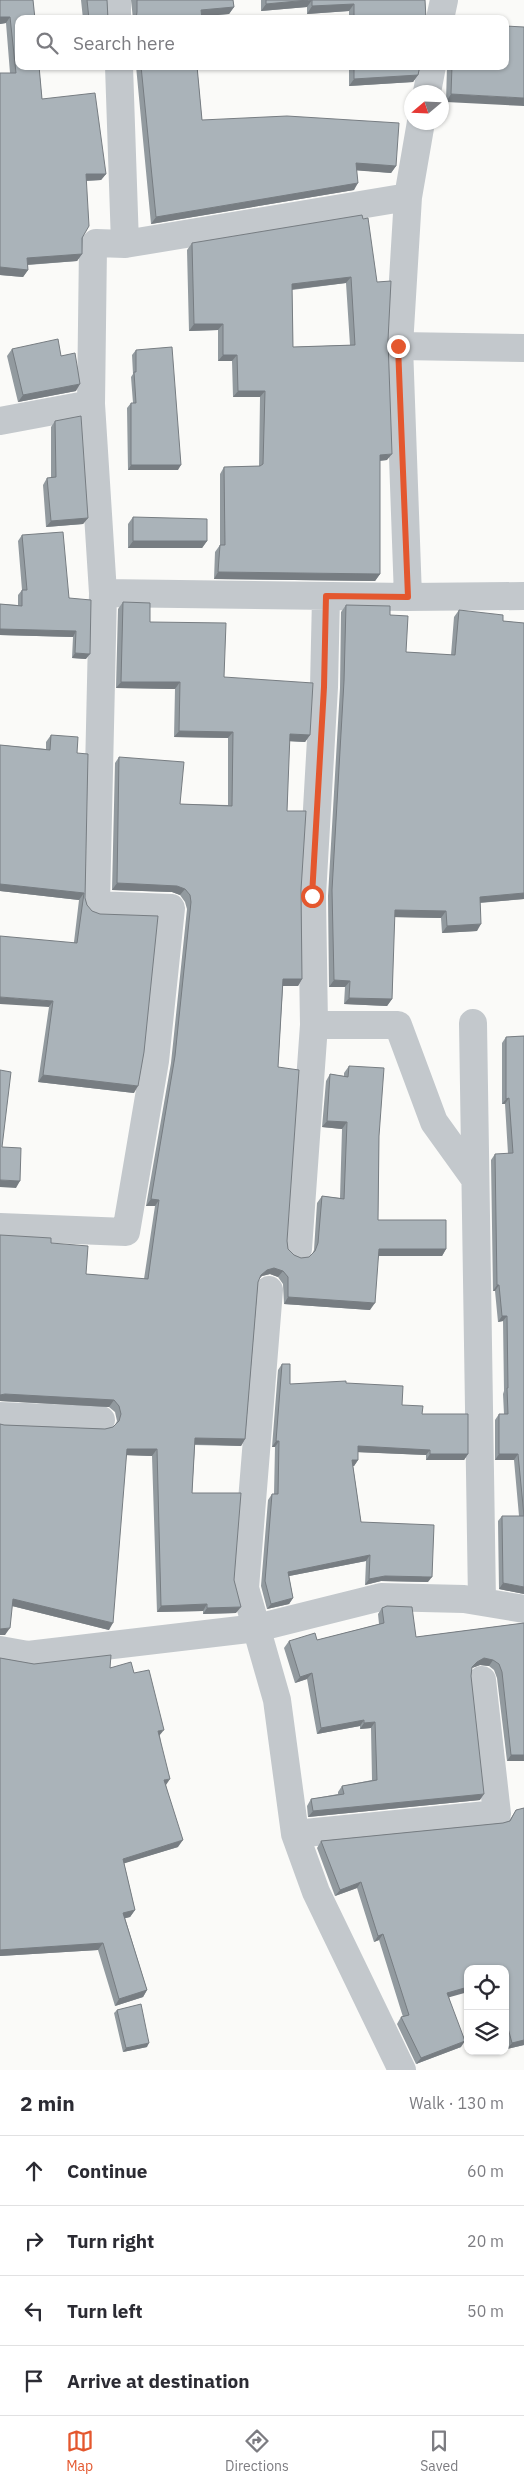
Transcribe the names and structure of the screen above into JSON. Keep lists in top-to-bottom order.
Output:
{
  "north": "left",
  "page": {
    "search": "Search here",
    "heading": ["2 min", "Walk · 130 m"],
    "list": [
      ["Continue", "60 m"],
      ["Turn right", "20 m"],
      ["Turn left", "50 m"],
      "Arrive at destination"
    ],
    "nav": ["Map", "Directions", "Saved"]
  }
}
